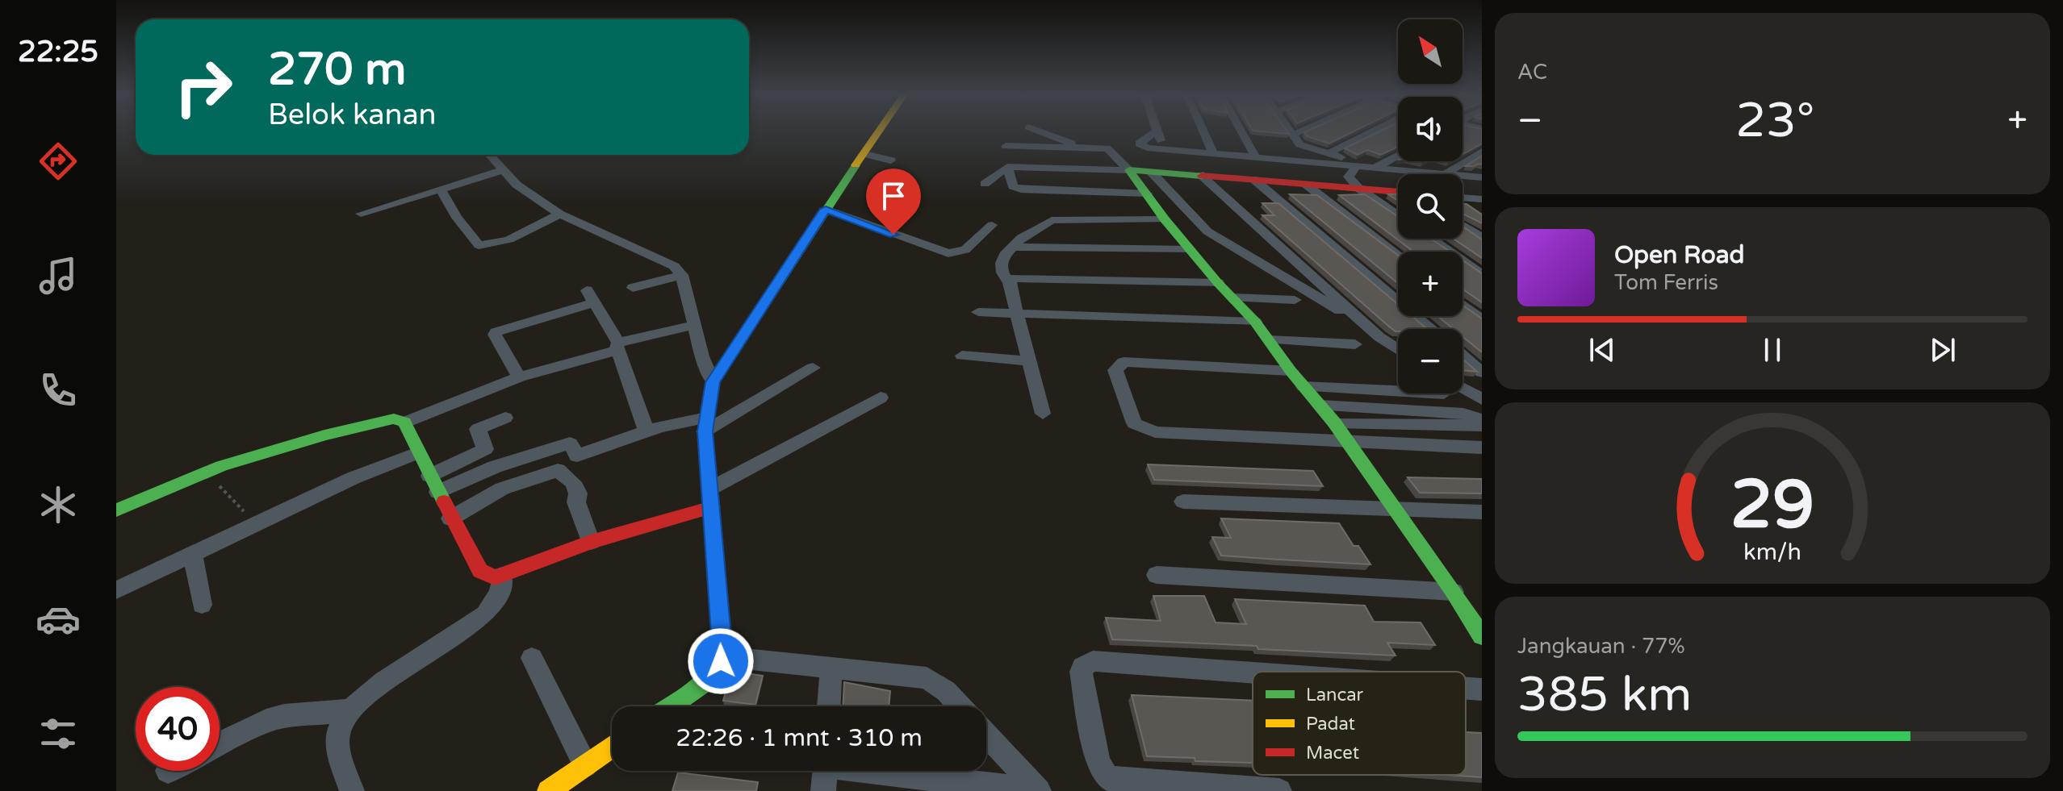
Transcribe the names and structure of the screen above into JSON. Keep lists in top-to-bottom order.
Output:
{
  "legend": ["Lancar", "Padat", "Macet"],
  "north": "top left",
  "page": {
    "tabs": "22:25",
    "tile": [
      "AC",
      ["Jangkauan · 77%", "385 km"]
    ],
    "map_buttons": ["+", "−"],
    "turn": ["270 m", "Belok kanan"],
    "heat": ["−", "23°", "+"],
    "song": ["Open Road", "Tom Ferris"],
    "limit": "40",
    "trip": "22:26 · 1 mnt · 310 m",
    "gauge": ["29", "km/h"]
  }
}
